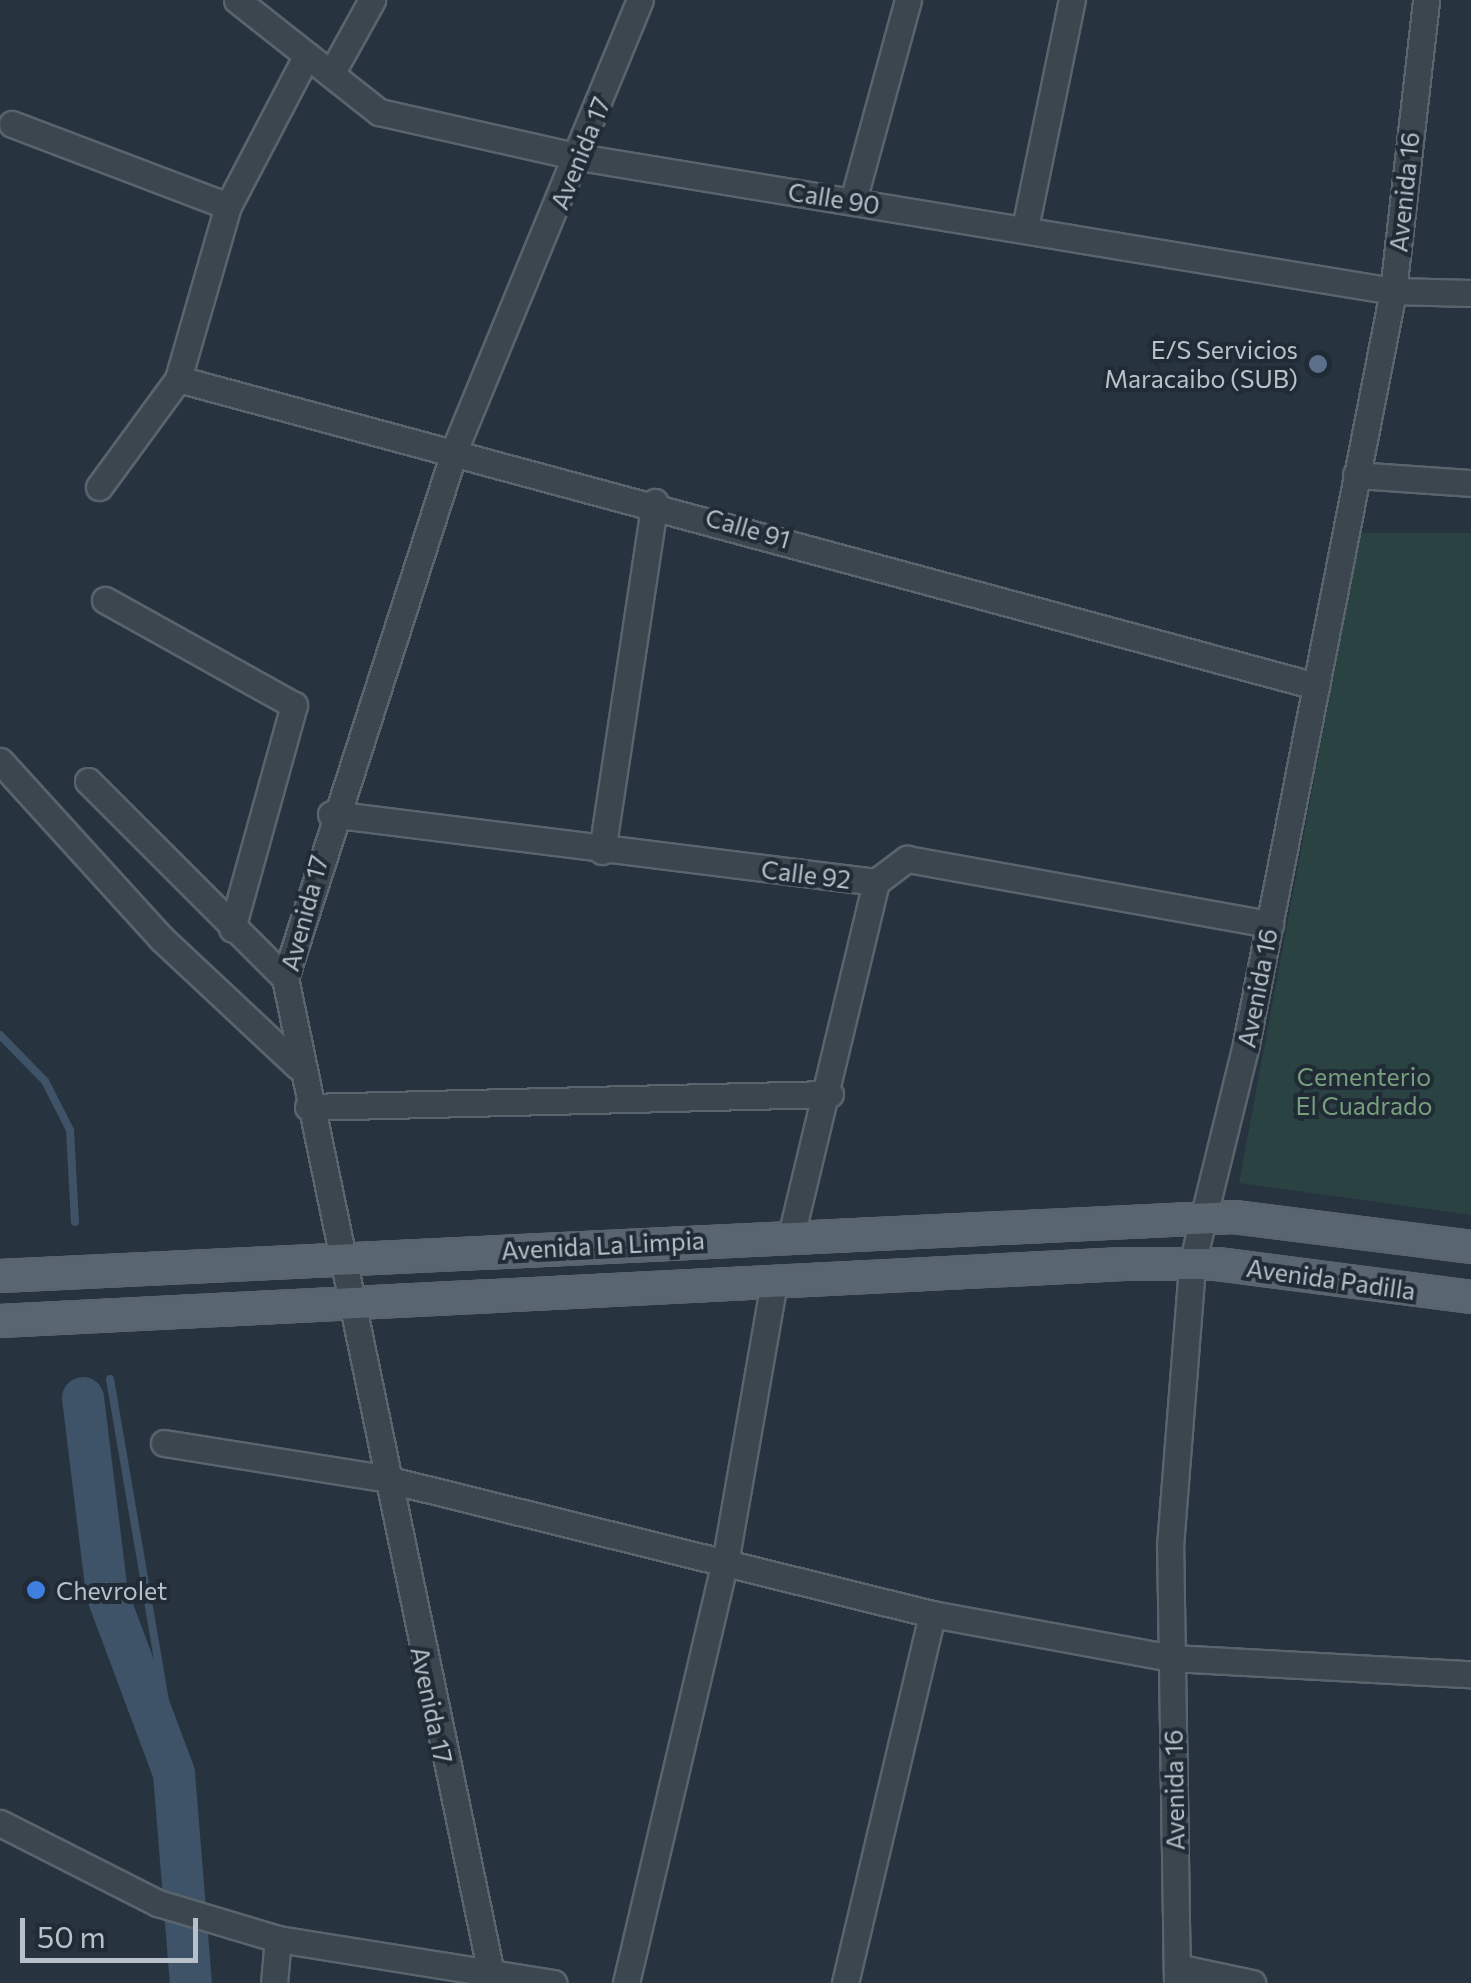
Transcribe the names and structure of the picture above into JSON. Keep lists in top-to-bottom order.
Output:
{
  "streets": {
    "main road": ["Avenida La Limpia", "Avenida Padilla"],
    "street": [
      "Avenida 17",
      "Avenida 16",
      "Calle 90",
      "Calle 91",
      "Calle 92"
    ]
  },
  "crossings": [
    ["Avenida 17", "Calle 90"],
    ["Avenida 17", "Calle 91"],
    ["Avenida 17", "Calle 92"],
    ["Avenida 17", "Avenida La Limpia"],
    ["Avenida 16", "Calle 90"],
    ["Avenida 16", "Calle 91"],
    ["Avenida 16", "Calle 92"],
    ["Avenida 16", "Avenida La Limpia"],
    ["Avenida 16", "Avenida Padilla"],
    ["Avenida La Limpia", "Avenida Padilla"]
  ],
  "parks": ["Cementerio El Cuadrado"],
  "places": ["E/S Servicios Maracaibo (SUB)", "Chevrolet"],
  "scale_bar": "50 m"
}
